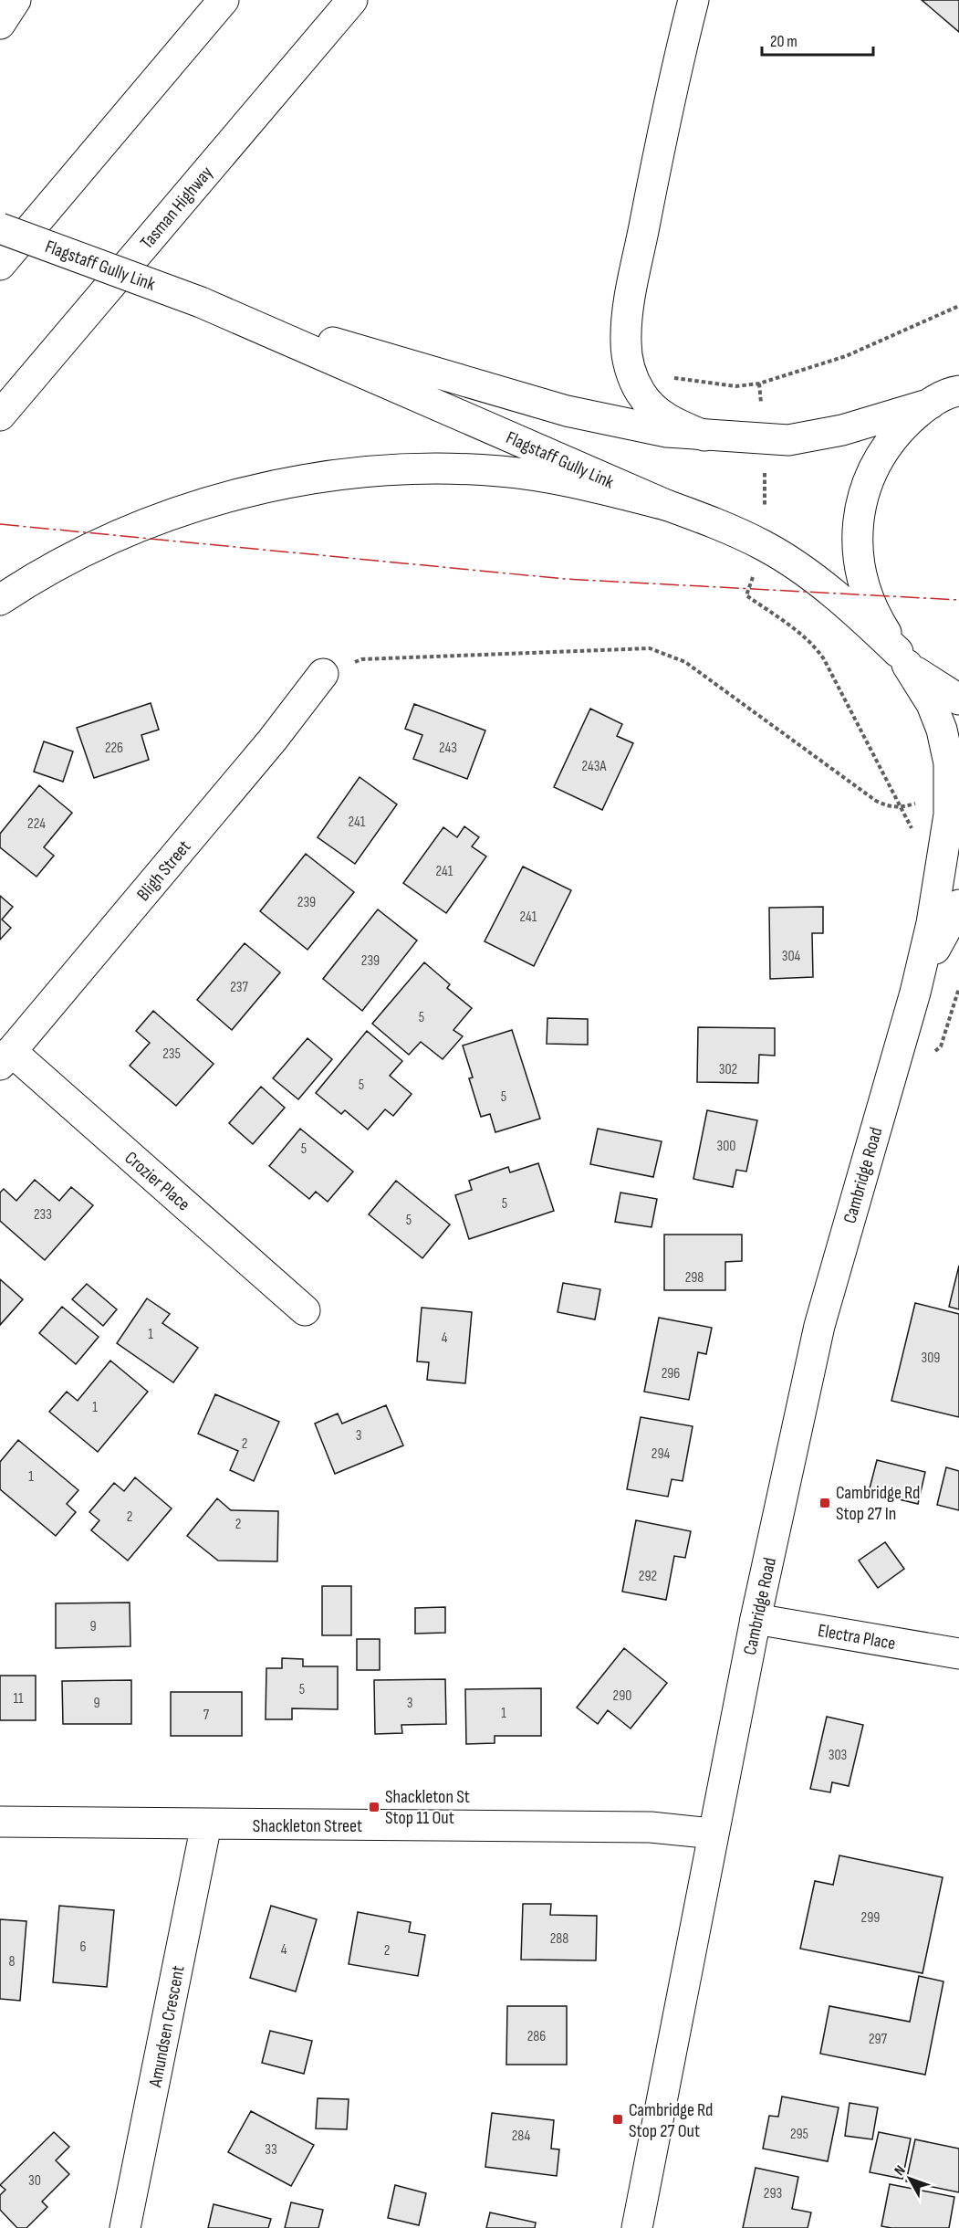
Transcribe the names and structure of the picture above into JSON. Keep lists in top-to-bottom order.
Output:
{
  "streets": {
    "main road": [
      "Tasman Highway",
      "Flagstaff Gully Link",
      "Bligh Street",
      "Cambridge Road",
      "Crozier Place",
      "Electra Place",
      "Shackleton Street",
      "Amundsen Crescent"
    ]
  },
  "crossings": [
    ["Flagstaff Gully Link", "Cambridge Road"],
    ["Bligh Street", "Crozier Place"],
    ["Cambridge Road", "Electra Place"],
    ["Cambridge Road", "Shackleton Street"],
    ["Shackleton Street", "Amundsen Crescent"]
  ],
  "places": {
    "transit": ["Cambridge Rd Stop 27 In", "Shackleton St Stop 11 Out", "Cambridge Rd Stop 27 Out"]
  },
  "house_numbers": [
    "226",
    "243",
    "243A",
    "241",
    "224",
    "241",
    "239",
    "241",
    "304",
    "239",
    "237",
    "5",
    "235",
    "302",
    "5",
    "5",
    "300",
    "5",
    "5",
    "233",
    "5",
    "298",
    "1",
    "4",
    "309",
    "296",
    "1",
    "3",
    "2",
    "294",
    "1",
    "2",
    "2",
    "292",
    "9",
    "5",
    "290",
    "11",
    "9",
    "3",
    "1",
    "7",
    "303",
    "299",
    "288",
    "6",
    "4",
    "2",
    "8",
    "286",
    "297",
    "295",
    "284",
    "33",
    "30",
    "293"
  ],
  "scale_bar": "20 m",
  "north": "top left"
}
